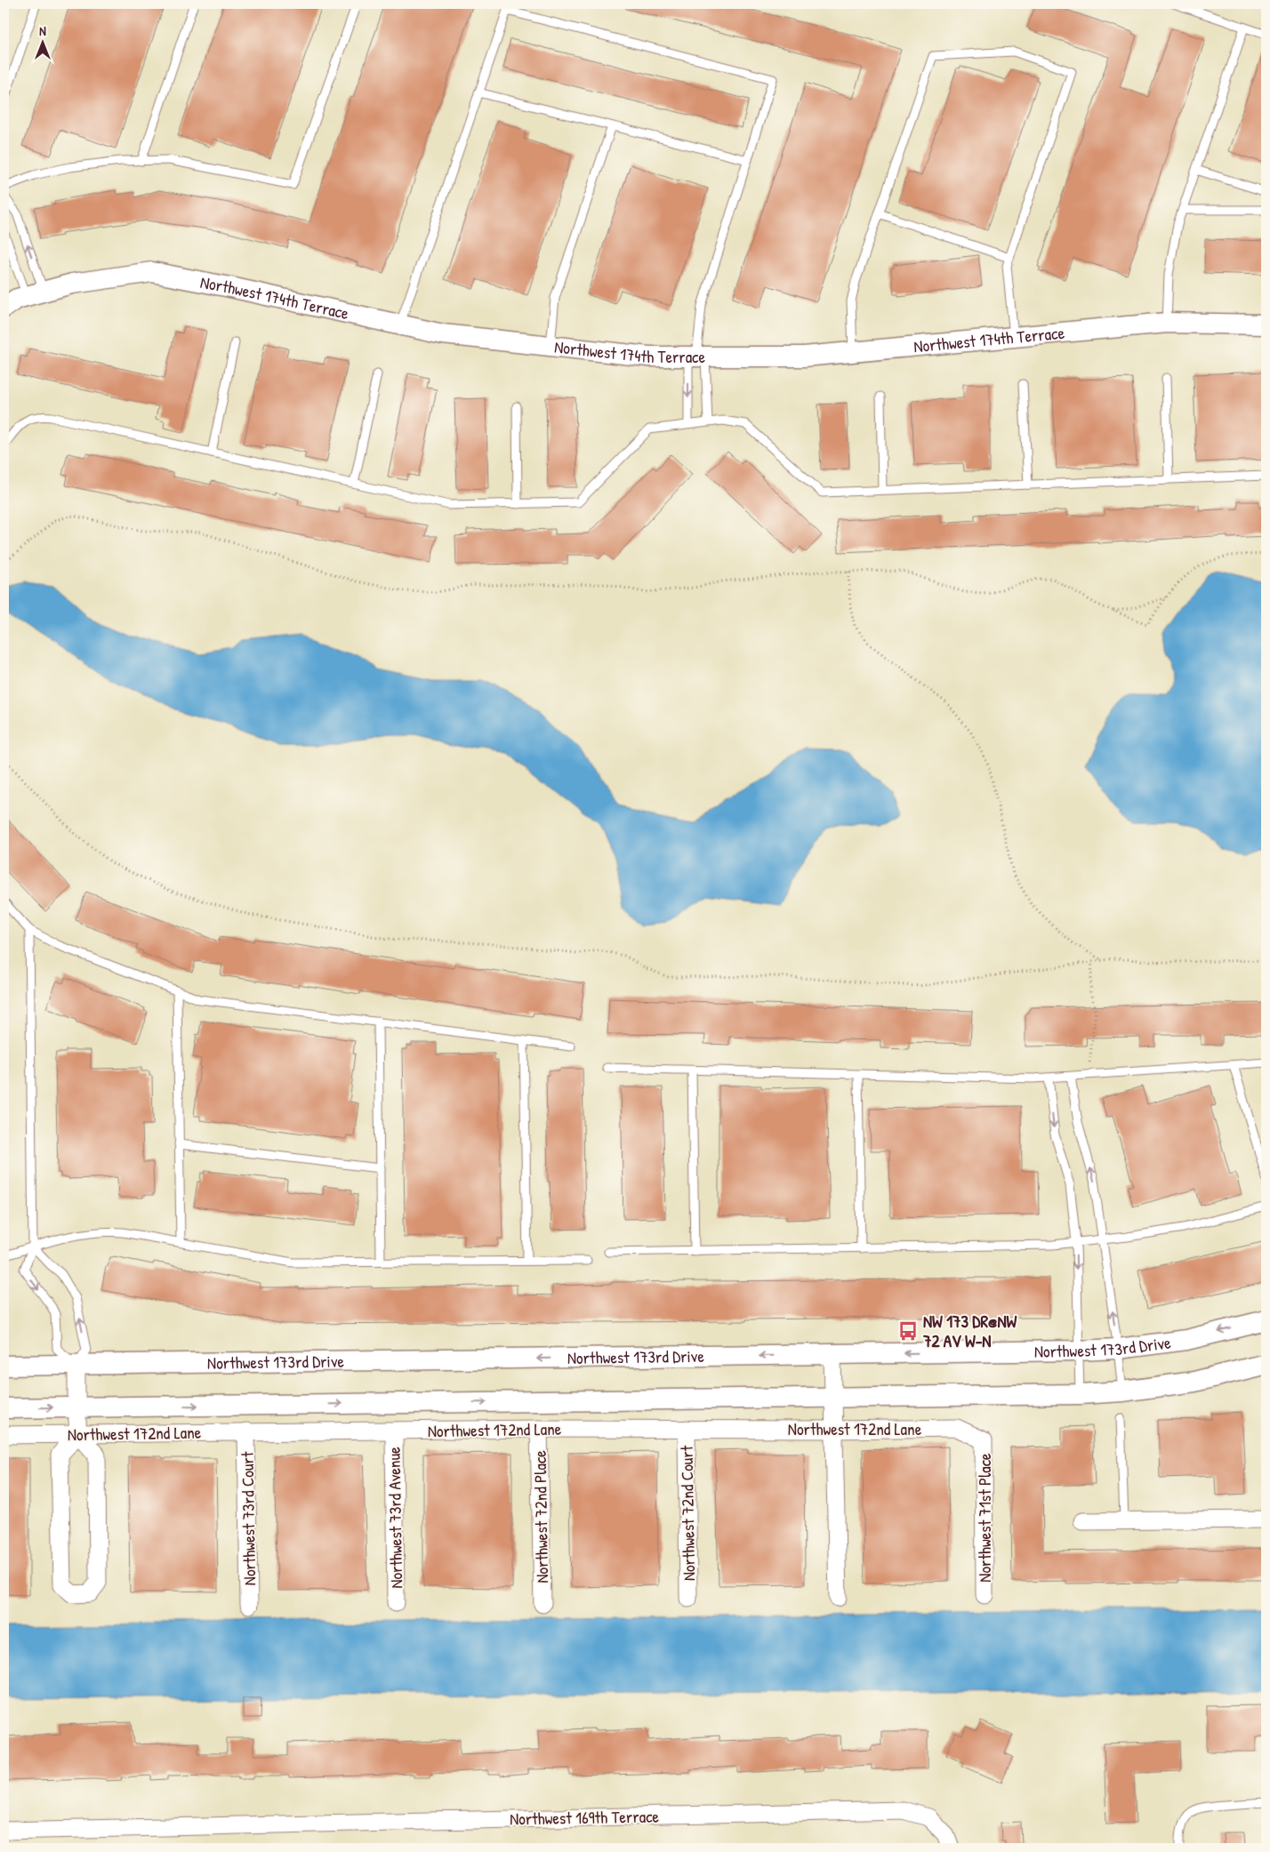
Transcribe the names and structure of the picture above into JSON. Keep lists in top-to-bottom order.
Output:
{
  "streets": {
    "street": [
      "Northwest 174th Terrace",
      "Northwest 173rd Drive",
      "Northwest 172nd Lane",
      "Northwest 72nd Court",
      "Northwest 72nd Place",
      "Northwest 73rd Avenue",
      "Northwest 71st Place",
      "Northwest 73rd Court",
      "Northwest 169th Terrace"
    ]
  },
  "crossings": [
    ["Northwest 172nd Lane", "Northwest 72nd Court"],
    ["Northwest 172nd Lane", "Northwest 72nd Place"],
    ["Northwest 172nd Lane", "Northwest 73rd Avenue"],
    ["Northwest 172nd Lane", "Northwest 71st Place"],
    ["Northwest 172nd Lane", "Northwest 73rd Court"]
  ],
  "places": {
    "bus stop": ["NW 173 DR@NW 72 AV W-N"]
  },
  "north": "top"
}
